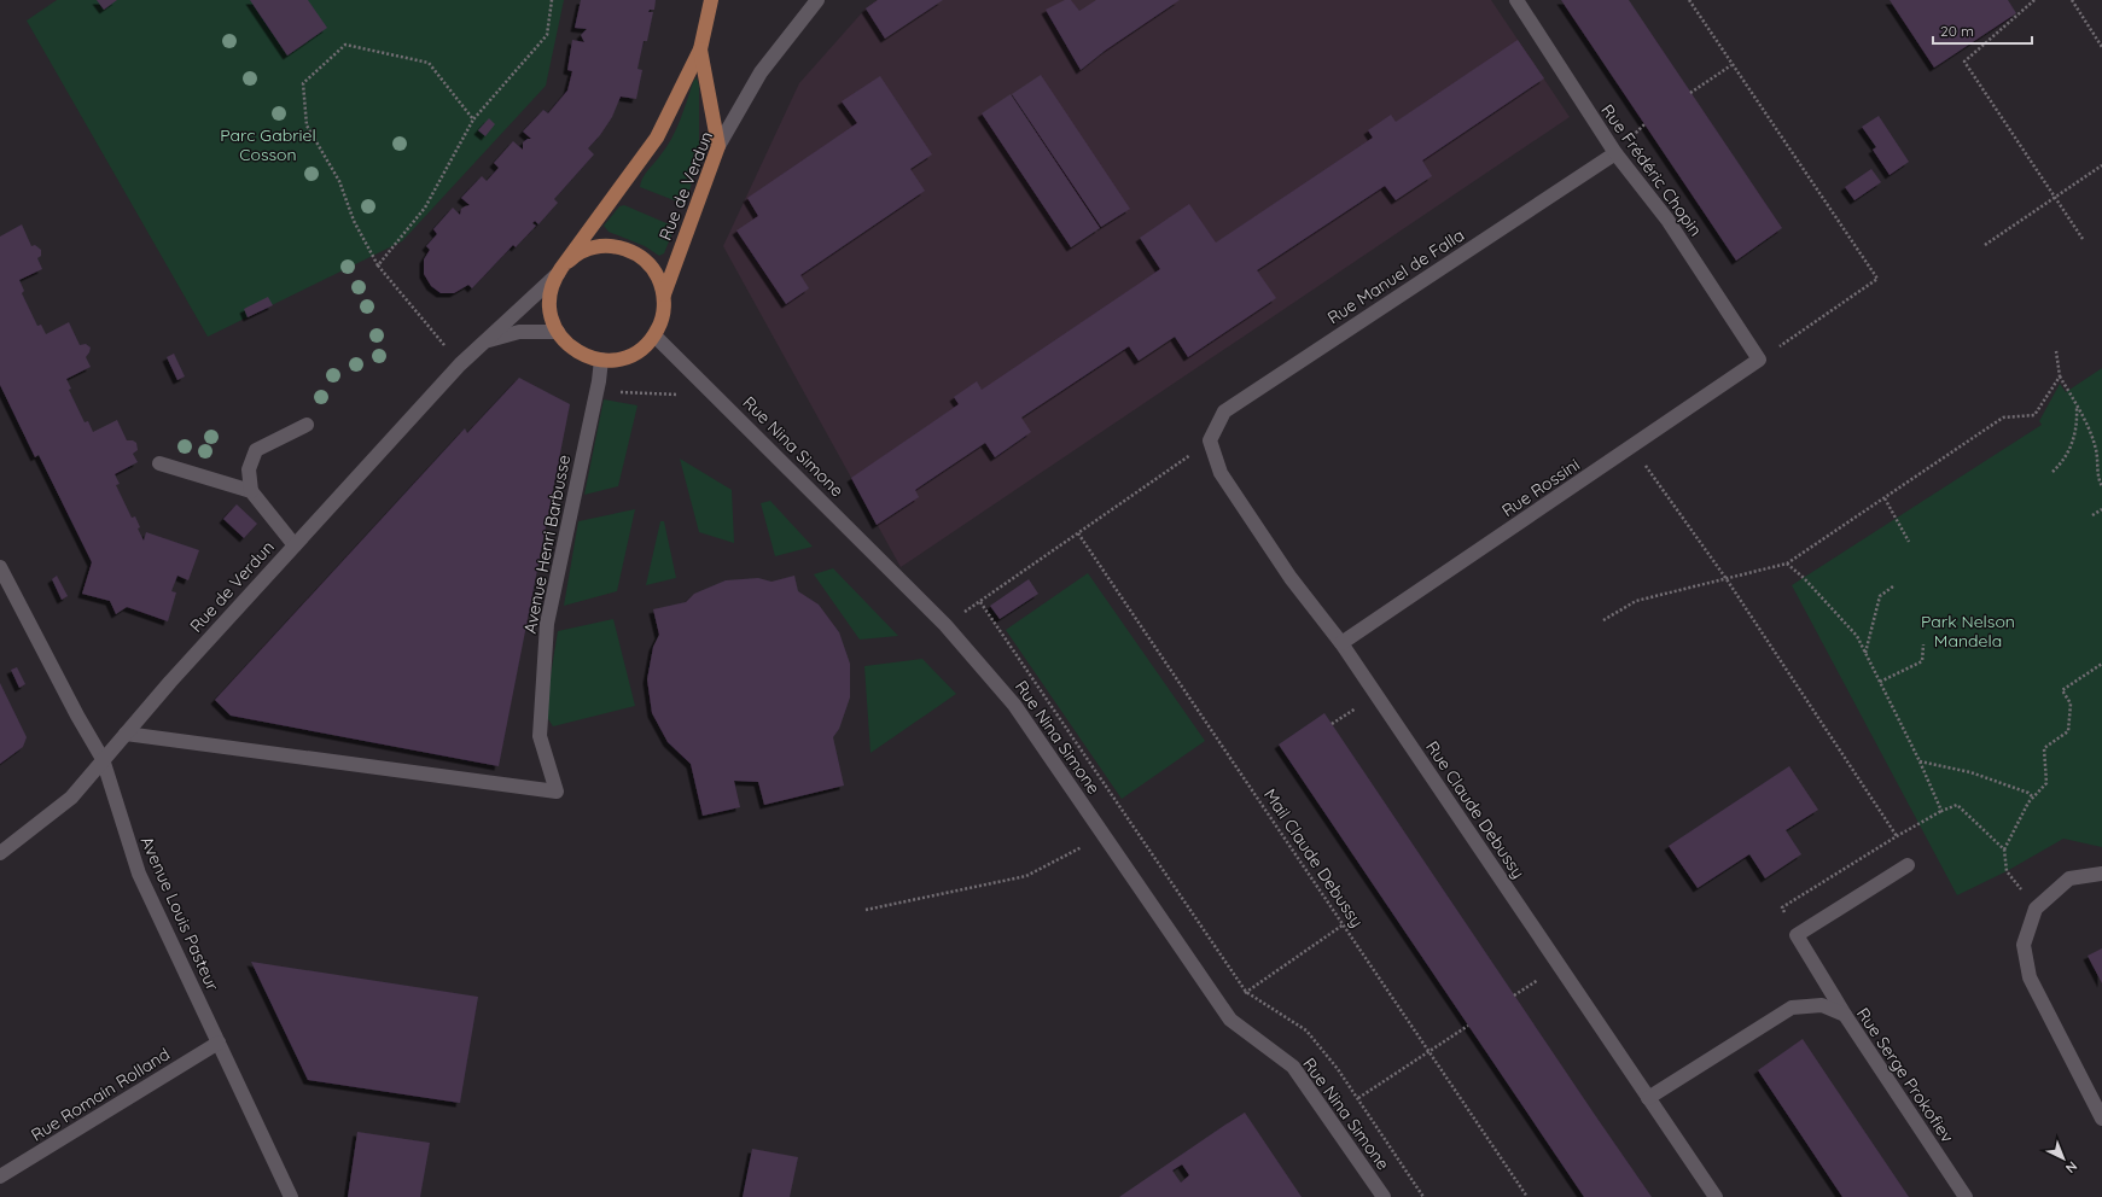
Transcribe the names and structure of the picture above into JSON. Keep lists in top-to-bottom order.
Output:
{
  "streets": {
    "main road": ["Rue de Verdun"],
    "street": [
      "Rue Frédéric Chopin",
      "Rue Manuel de Falla",
      "Rue Nina Simone",
      "Rue Rossini",
      "Avenue Henri Barbusse",
      "Rue Claude Debussy",
      "Avenue Louis Pasteur",
      "Rue Serge Prokofiev",
      "Rue Romain Rolland"
    ],
    "path": ["Mail Claude Debussy"]
  },
  "crossings": [
    ["Rue Frédéric Chopin", "Rue Manuel de Falla"],
    ["Rue Frédéric Chopin", "Rue Rossini"],
    ["Rue de Verdun", "Rue Nina Simone"],
    ["Rue de Verdun", "Avenue Henri Barbusse"],
    ["Rue de Verdun", "Avenue Louis Pasteur"],
    ["Rue Manuel de Falla", "Rue Claude Debussy"],
    ["Rue Nina Simone", "Avenue Henri Barbusse"],
    ["Rue Rossini", "Rue Claude Debussy"],
    ["Rue Claude Debussy", "Rue Serge Prokofiev"],
    ["Avenue Louis Pasteur", "Rue Romain Rolland"]
  ],
  "parks": ["Parc Gabriel Cosson", "Park Nelson Mandela"],
  "scale_bar": "20 m",
  "north": "bottom right"
}
